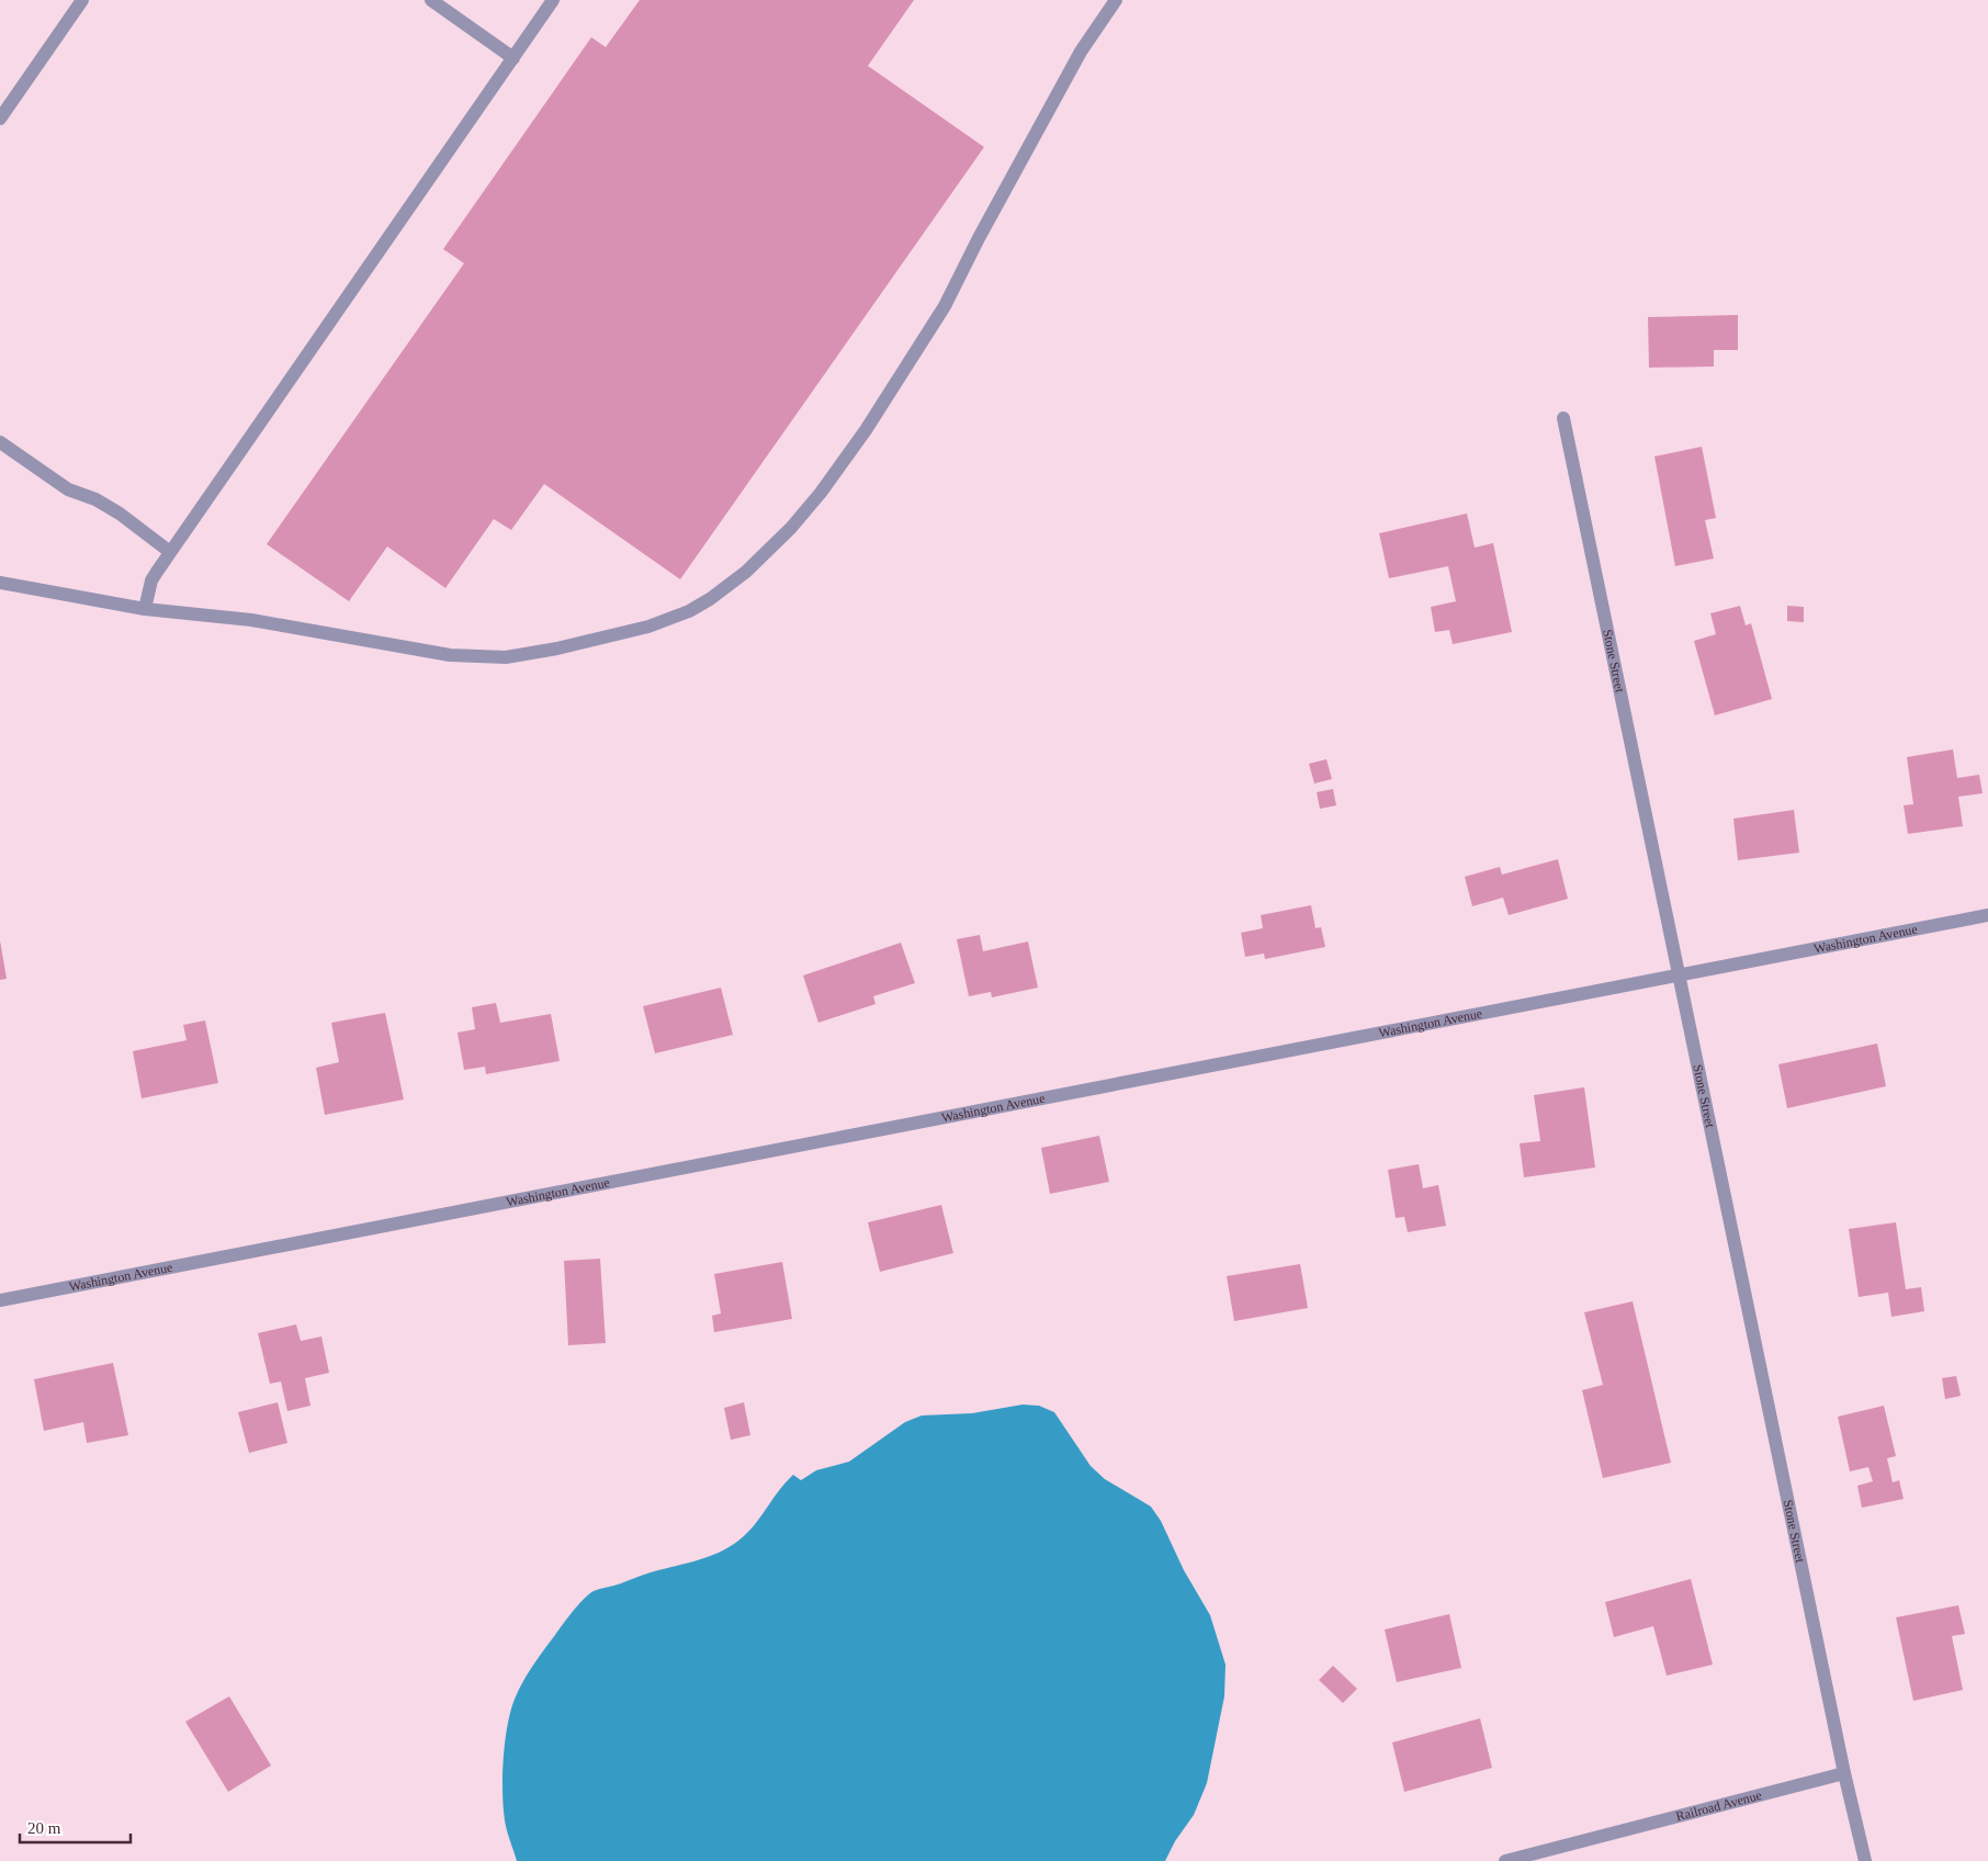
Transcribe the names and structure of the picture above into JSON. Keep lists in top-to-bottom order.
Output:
{
  "streets": {
    "street": ["Stone Street", "Washington Avenue", "Railroad Avenue"]
  },
  "crossings": [
    ["Stone Street", "Washington Avenue"],
    ["Stone Street", "Railroad Avenue"]
  ],
  "scale_bar": "20 m"
}
